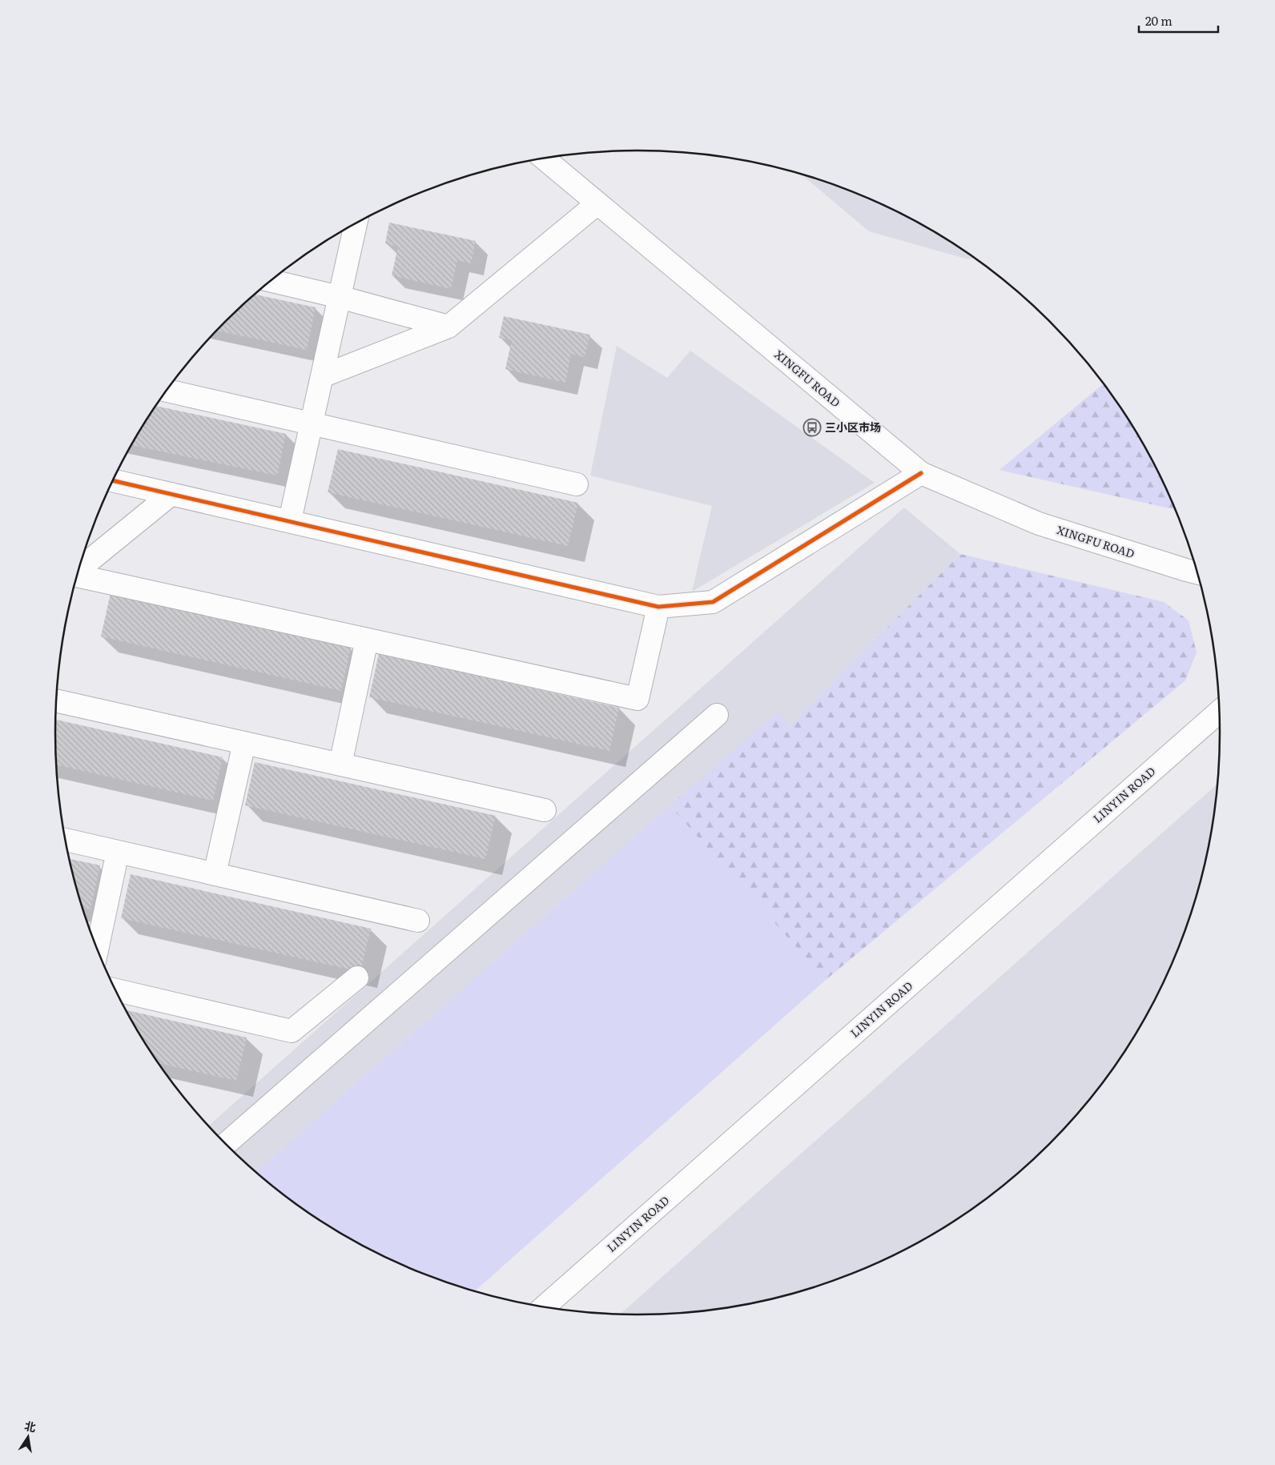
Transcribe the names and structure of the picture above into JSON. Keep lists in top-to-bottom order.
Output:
{
  "streets": {
    "main road": ["XINGFU ROAD", "LINYIN ROAD"]
  },
  "places": {
    "bus stop": ["三小区市场"]
  },
  "scale_bar": "20 m",
  "north": "top"
}
